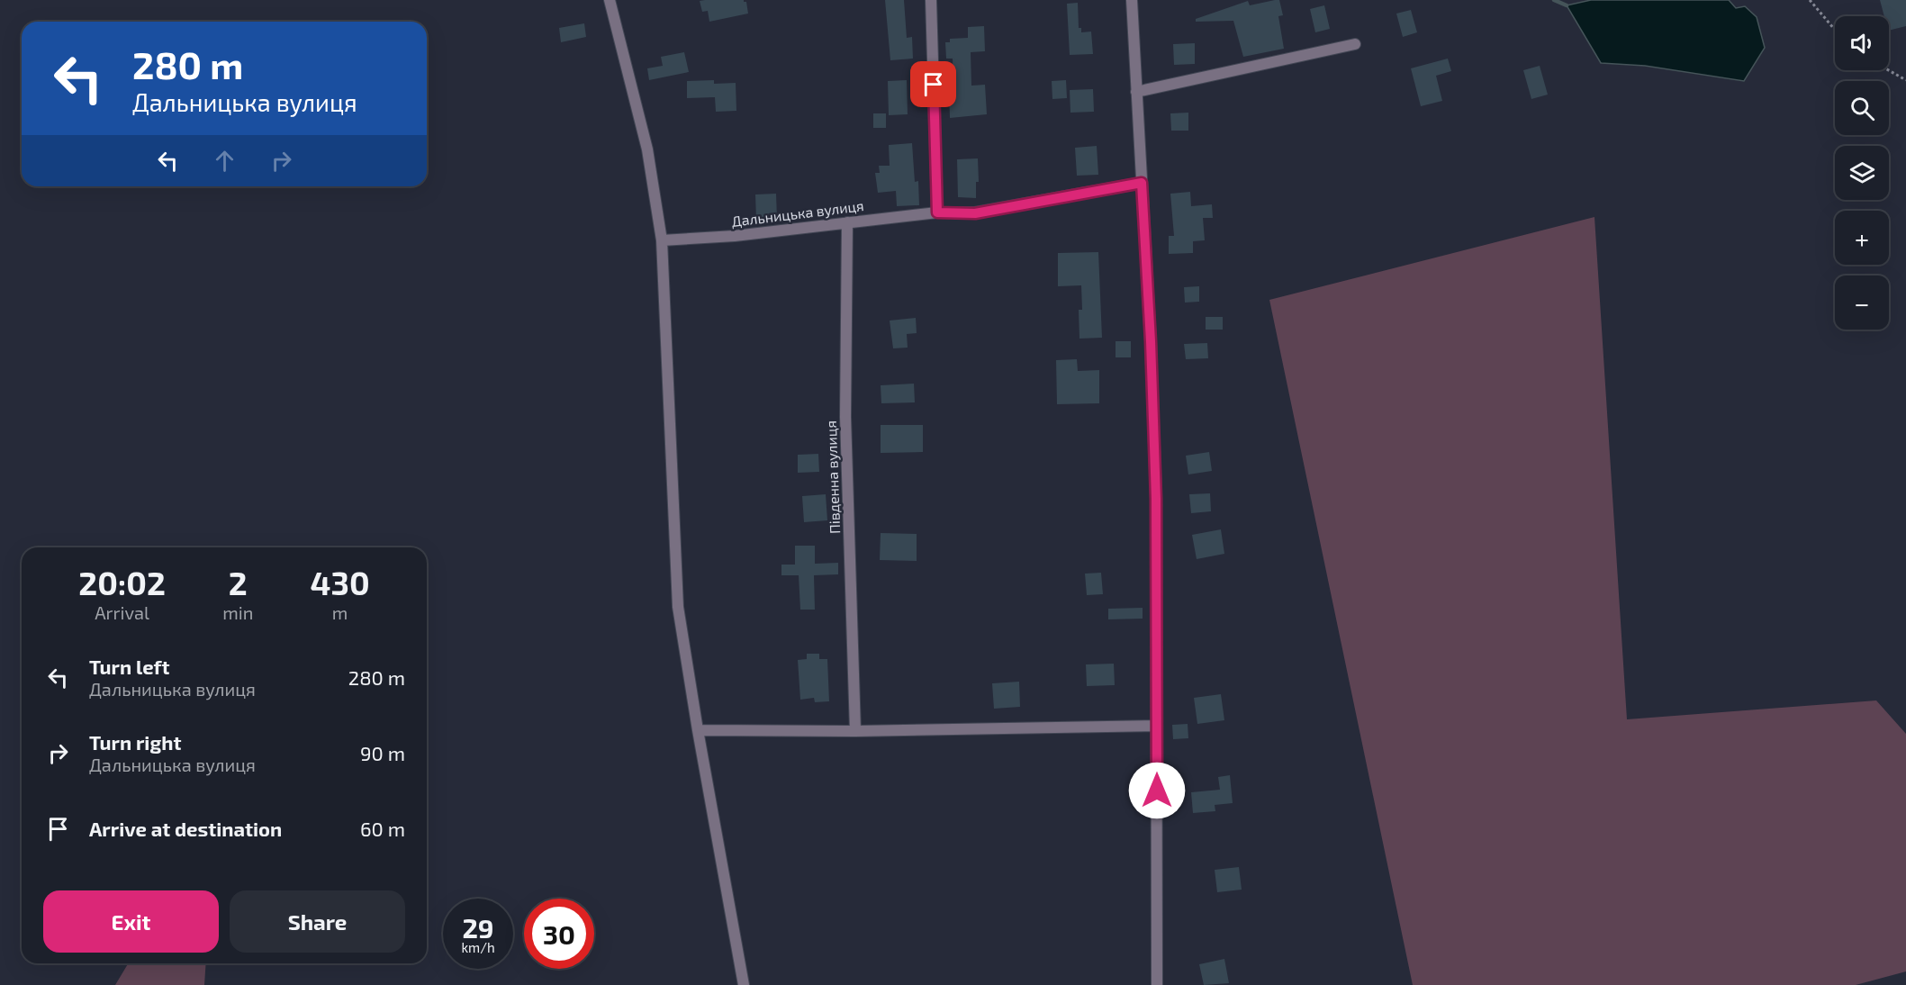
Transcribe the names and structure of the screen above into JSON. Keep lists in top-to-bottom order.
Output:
{
  "streets": {
    "street": ["Дальницька вулиця", "Південна вулиця"]
  },
  "crossings": [
    ["Дальницька вулиця", "Південна вулиця"]
  ],
  "page": {
    "map_buttons": ["+", "−"],
    "turn": ["280 m", "Дальницька вулиця"],
    "eta": [
      "20:02",
      "Arrival",
      "2",
      "min",
      "430",
      "m"
    ],
    "list": [
      {
        "name": "Turn left",
        "note": "Дальницька вулиця",
        "value": "280 m"
      },
      {
        "name": "Turn right",
        "note": "Дальницька вулиця",
        "value": "90 m"
      },
      {
        "name": "Arrive at destination",
        "value": "60 m"
      }
    ],
    "buttons": ["Exit", "Share"],
    "speed": "29 km/h",
    "limit": "30"
  }
}
